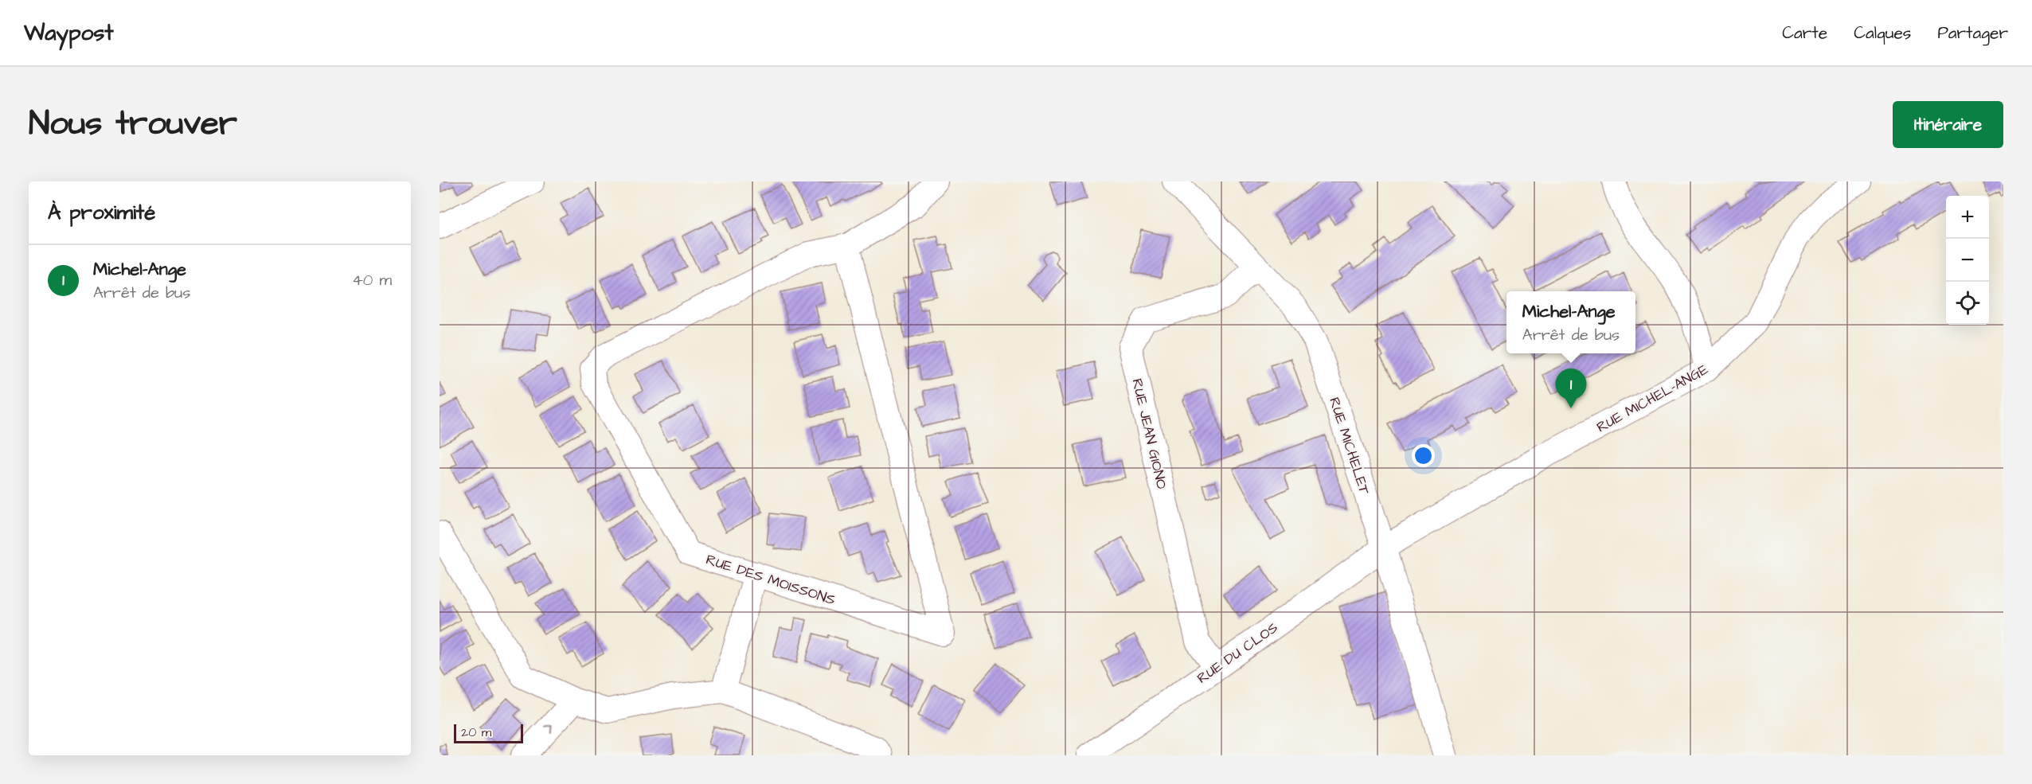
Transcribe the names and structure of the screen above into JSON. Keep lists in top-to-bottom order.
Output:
{
  "streets": {
    "street": [
      "RUE MICHEL-ANGE",
      "RUE JEAN GIONO",
      "RUE MICHELET",
      "RUE DES MOISSONS",
      "RUE DU CLOS"
    ]
  },
  "crossings": [
    ["RUE MICHEL-ANGE", "RUE MICHELET"],
    ["RUE MICHEL-ANGE", "RUE DU CLOS"],
    ["RUE JEAN GIONO", "RUE MICHELET"],
    ["RUE JEAN GIONO", "RUE DU CLOS"],
    ["RUE MICHELET", "RUE DU CLOS"]
  ],
  "scale_bar": "20 m",
  "page": {
    "header": "Waypost",
    "nav": ["Carte", "Calques", "Partager"],
    "title": "Nous trouver",
    "buttons": "Itinéraire",
    "heading": "À proximité",
    "map_buttons": ["+", "−"],
    "list": [
      {
        "mark": "1",
        "name": "Michel-Ange",
        "note": "Arrêt de bus",
        "value": "40 m"
      }
    ],
    "popup": ["Michel-Ange", "Arrêt de bus"],
    "pins": "1",
    "scale": "20 m"
  }
}
